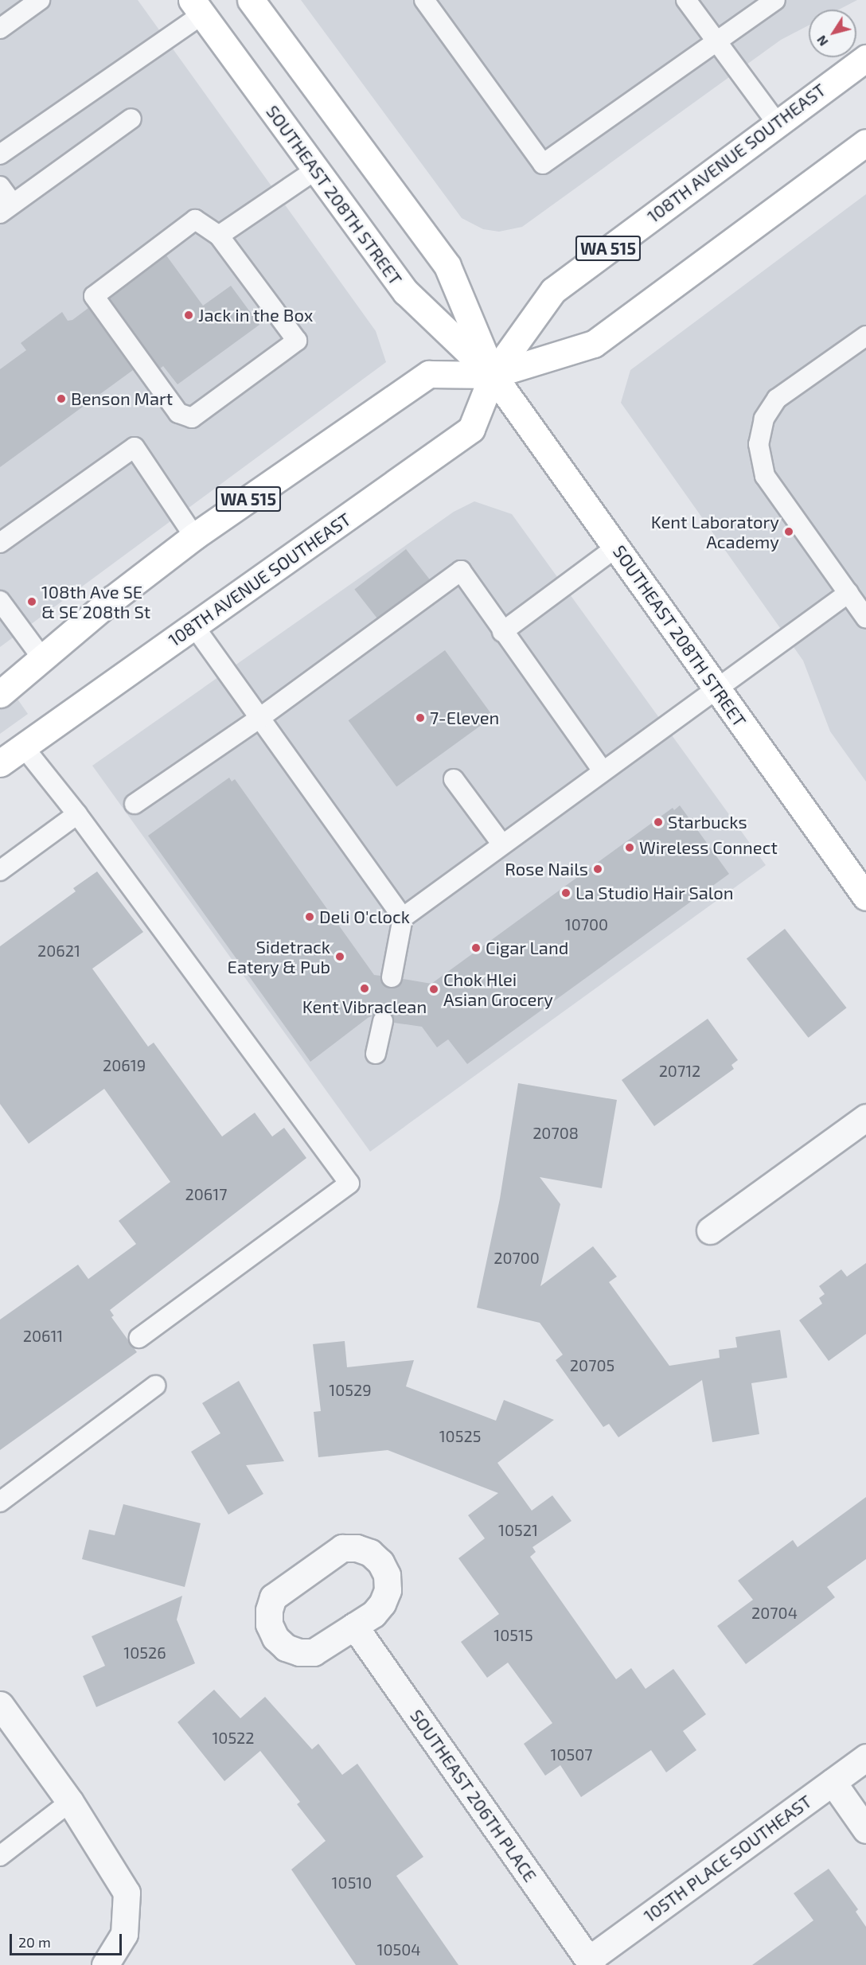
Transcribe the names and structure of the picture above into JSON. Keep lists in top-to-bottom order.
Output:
{
  "streets": {
    "main road": ["108TH AVENUE SOUTHEAST", "SOUTHEAST 208TH STREET", "WA 515"],
    "street": ["SOUTHEAST 206TH PLACE", "105TH PLACE SOUTHEAST"]
  },
  "crossings": [
    ["108TH AVENUE SOUTHEAST", "SOUTHEAST 208TH STREET"],
    ["108TH AVENUE SOUTHEAST", "WA 515"],
    ["SOUTHEAST 208TH STREET", "WA 515"],
    ["SOUTHEAST 206TH PLACE", "105TH PLACE SOUTHEAST"]
  ],
  "places": [
    "Jack in the Box",
    "Benson Mart",
    "Kent Laboratory Academy",
    "108th Ave SE & SE 208th St",
    "7-Eleven",
    "Starbucks",
    "Wireless Connect",
    "Rose Nails",
    "La Studio Hair Salon",
    "Deli O'clock",
    "Cigar Land",
    "Sidetrack Eatery & Pub",
    "Kent Vibraclean",
    "Chok Hlei Asian Grocery"
  ],
  "house_numbers": [
    "10700",
    "20621",
    "20619",
    "20712",
    "20708",
    "20617",
    "20700",
    "20611",
    "20705",
    "10529",
    "10525",
    "10521",
    "20704",
    "10515",
    "10526",
    "10522",
    "10507",
    "10510",
    "10504"
  ],
  "scale_bar": "20 m",
  "north": "bottom left"
}
